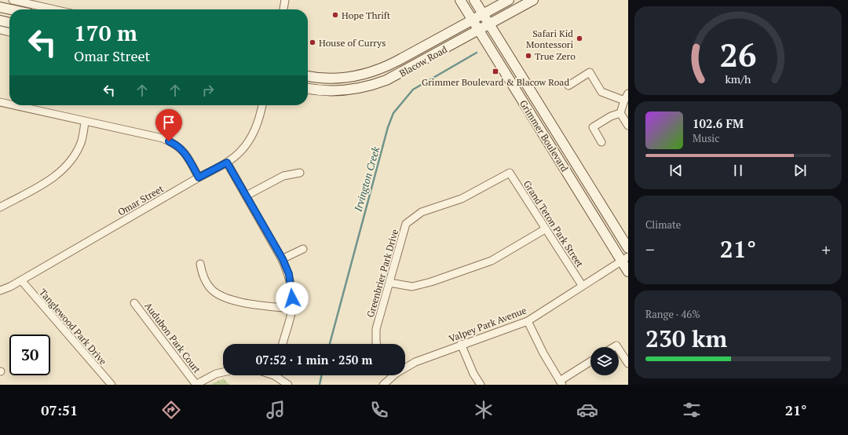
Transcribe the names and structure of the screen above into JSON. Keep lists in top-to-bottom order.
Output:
{
  "streets": {
    "main road": ["Blacow Road", "Grimmer Boulevard"],
    "street": [
      "Omar Street",
      "Grand Teton Park Street",
      "Greenbrier Park Drive",
      "Valpey Park Avenue",
      "Tanglewood Park Drive",
      "Audubon Park Court"
    ]
  },
  "crossings": [
    ["Blacow Road", "Grimmer Boulevard"],
    ["Grimmer Boulevard", "Valpey Park Avenue"],
    ["Omar Street", "Tanglewood Park Drive"],
    ["Grand Teton Park Street", "Greenbrier Park Drive"],
    ["Grand Teton Park Street", "Valpey Park Avenue"]
  ],
  "water": ["Irvington Creek"],
  "places": {
    "other": [
      "Hope Thrift",
      "Safari Kid Montessori",
      "House of Currys",
      "True Zero"
    ],
    "transit": ["Grimmer Boulevard & Blacow Road"]
  },
  "page": {
    "turn": ["170 m", "Omar Street"],
    "song": ["102.6 FM", "Music"],
    "tile": [
      "Climate",
      ["Range · 46%", "230 km"]
    ],
    "heat": ["−", "21°", "+"],
    "limit": "30",
    "trip": "07:52 · 1 min · 250 m",
    "tabs": ["07:51", "21°"],
    "gauge": ["26", "km/h"]
  }
}
